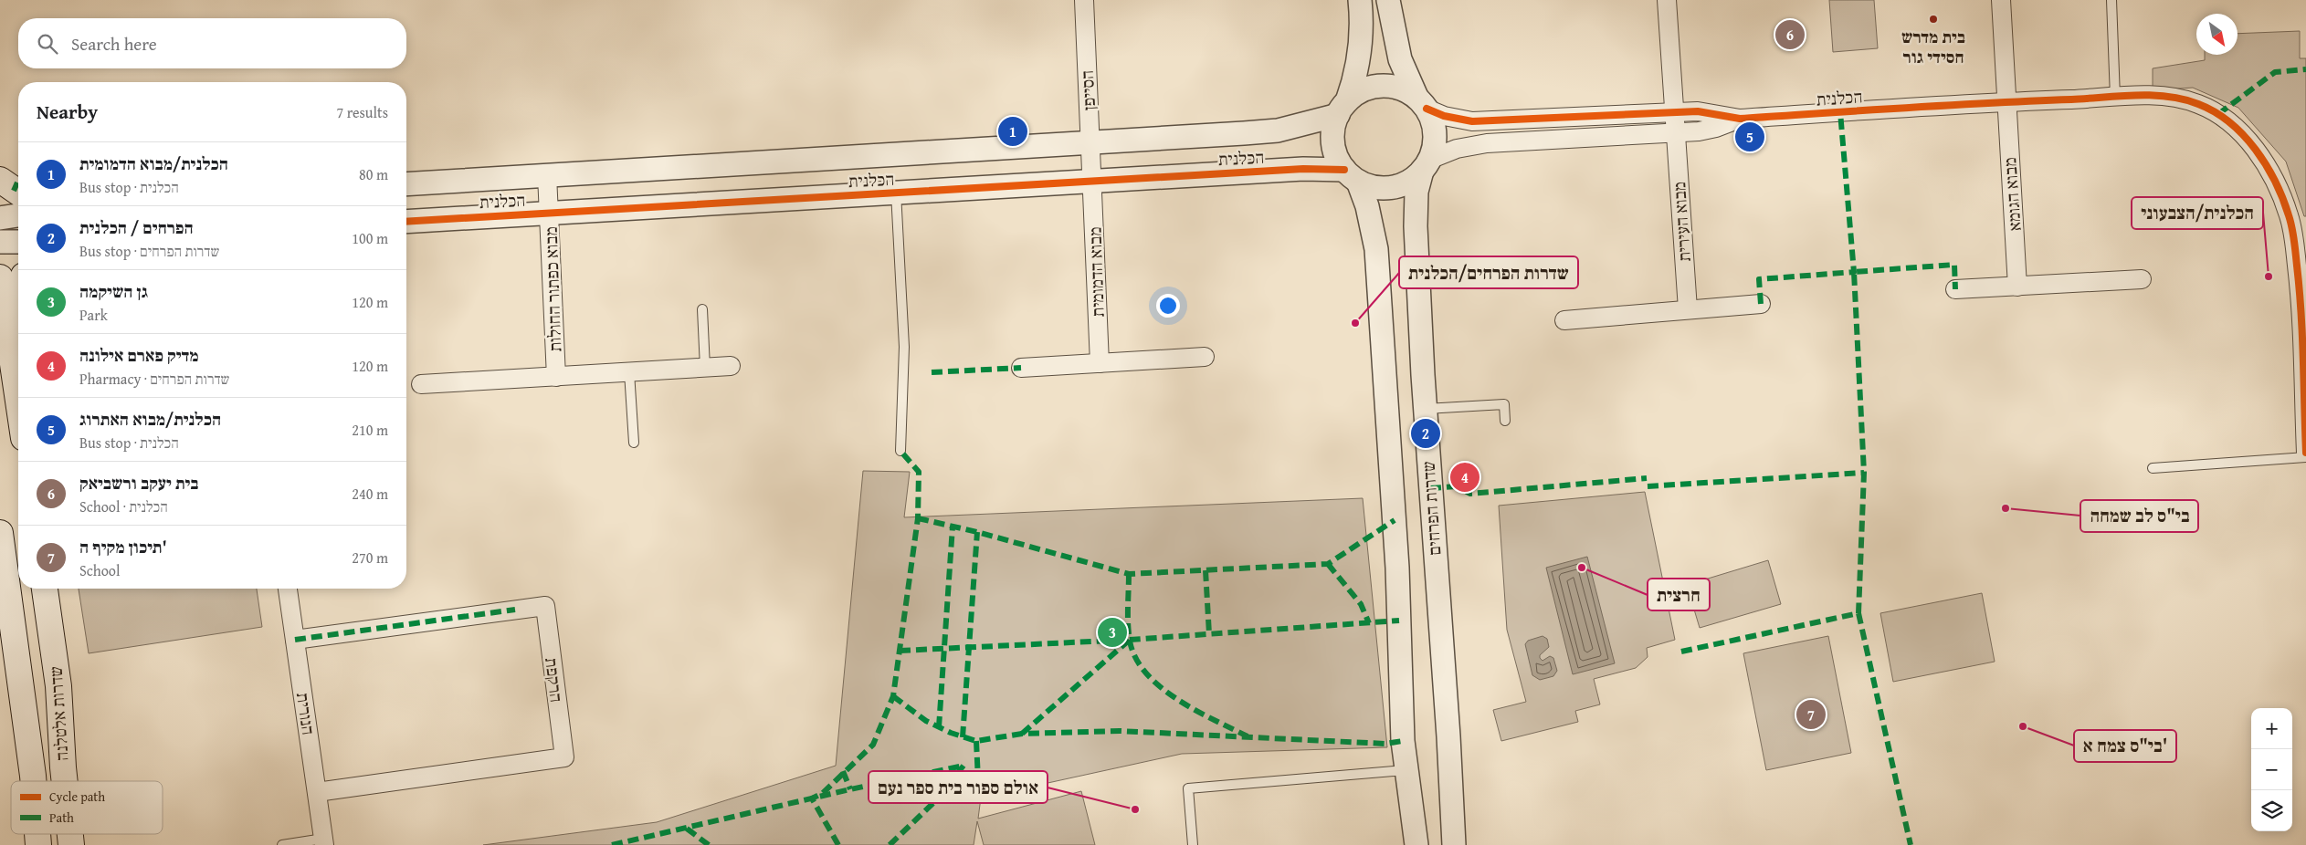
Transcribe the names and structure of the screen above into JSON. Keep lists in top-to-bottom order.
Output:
{
  "streets": {
    "main road": ["שדרות אלטלנה"],
    "street": [
      "הסייפן",
      "הכלנית",
      "מבוא הגומא",
      "מבוא העירית",
      "מבוא הדמומית",
      "מבוא כפתור החולות",
      "שדרות הפרחים",
      "הרקפת",
      "הנורית"
    ]
  },
  "crossings": [
    ["הסייפן", "הכלנית"],
    ["הסייפן", "מבוא הדמומית"],
    ["הכלנית", "מבוא הגומא"],
    ["הכלנית", "מבוא העירית"],
    ["הכלנית", "מבוא הדמומית"],
    ["הכלנית", "מבוא כפתור החולות"],
    ["הכלנית", "שדרות הפרחים"],
    ["הרקפת", "הנורית"]
  ],
  "places": [
    "בית מדרש חסידי גור",
    "הכלנית/הצבעוני",
    "שדרות הפרחים/הכלנית",
    "בי\"ס לב שמחה",
    "חרצית",
    "בי\"ס צמח א'",
    "אולם ספור בית ספר נעם"
  ],
  "legend": ["Cycle path", "Path"],
  "north": "bottom right",
  "page": {
    "pins": [
      "6",
      "1",
      "5",
      "2",
      "4",
      "3",
      "7"
    ],
    "search": "Search here",
    "heading": ["Nearby", "7 results"],
    "list": [
      {
        "mark": "1",
        "name": "הכלנית/מבוא הדמומית",
        "note": "Bus stop · הכלנית",
        "value": "80 m"
      },
      {
        "mark": "2",
        "name": "הפרחים / הכלנית",
        "note": "Bus stop · שדרות הפרחים",
        "value": "100 m"
      },
      {
        "mark": "3",
        "name": "גן השיקמה",
        "note": "Park",
        "value": "120 m"
      },
      {
        "mark": "4",
        "name": "מדיק פארם אילונה",
        "note": "Pharmacy · שדרות הפרחים",
        "value": "120 m"
      },
      {
        "mark": "5",
        "name": "הכלנית/מבוא האתרוג",
        "note": "Bus stop · הכלנית",
        "value": "210 m"
      },
      {
        "mark": "6",
        "name": "בית יעקב ורשביאק",
        "note": "School · הכלנית",
        "value": "240 m"
      },
      {
        "mark": "7",
        "name": "תיכון מקיף ה'",
        "note": "School",
        "value": "270 m"
      }
    ],
    "map_buttons": ["+", "−"]
  }
}
